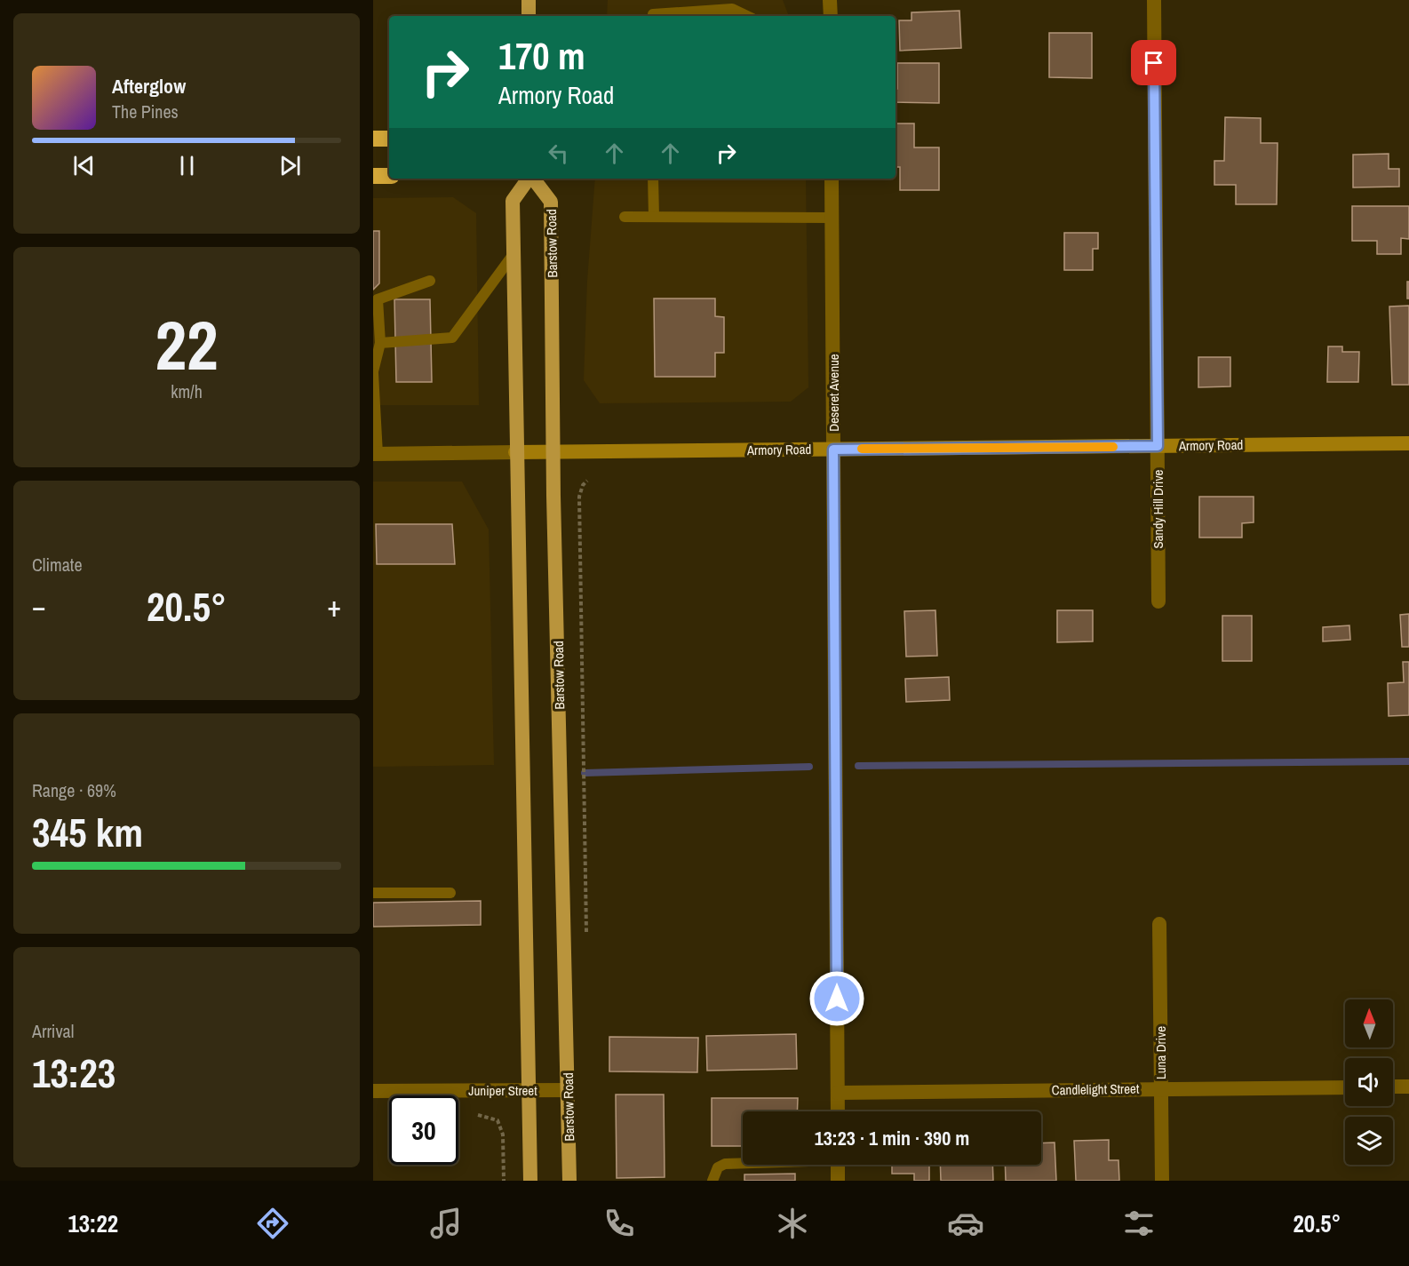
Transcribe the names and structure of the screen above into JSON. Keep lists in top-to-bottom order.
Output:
{
  "streets": {
    "main road": ["Barstow Road", "Armory Road"],
    "street": [
      "Deseret Avenue",
      "Sandy Hill Drive",
      "Luna Drive",
      "Candlelight Street",
      "Juniper Street"
    ]
  },
  "crossings": [
    ["Barstow Road", "Armory Road"],
    ["Barstow Road", "Juniper Street"],
    ["Deseret Avenue", "Armory Road"],
    ["Deseret Avenue", "Candlelight Street"],
    ["Armory Road", "Sandy Hill Drive"],
    ["Luna Drive", "Candlelight Street"]
  ],
  "north": "top",
  "page": {
    "turn": ["170 m", "Armory Road"],
    "song": ["Afterglow", "The Pines"],
    "tile": [
      ["22", "km/h"],
      "Climate",
      ["Range · 69%", "345 km"],
      ["Arrival", "13:23"]
    ],
    "heat": ["−", "20.5°", "+"],
    "limit": "30",
    "trip": "13:23 · 1 min · 390 m",
    "tabs": ["13:22", "20.5°"]
  }
}
